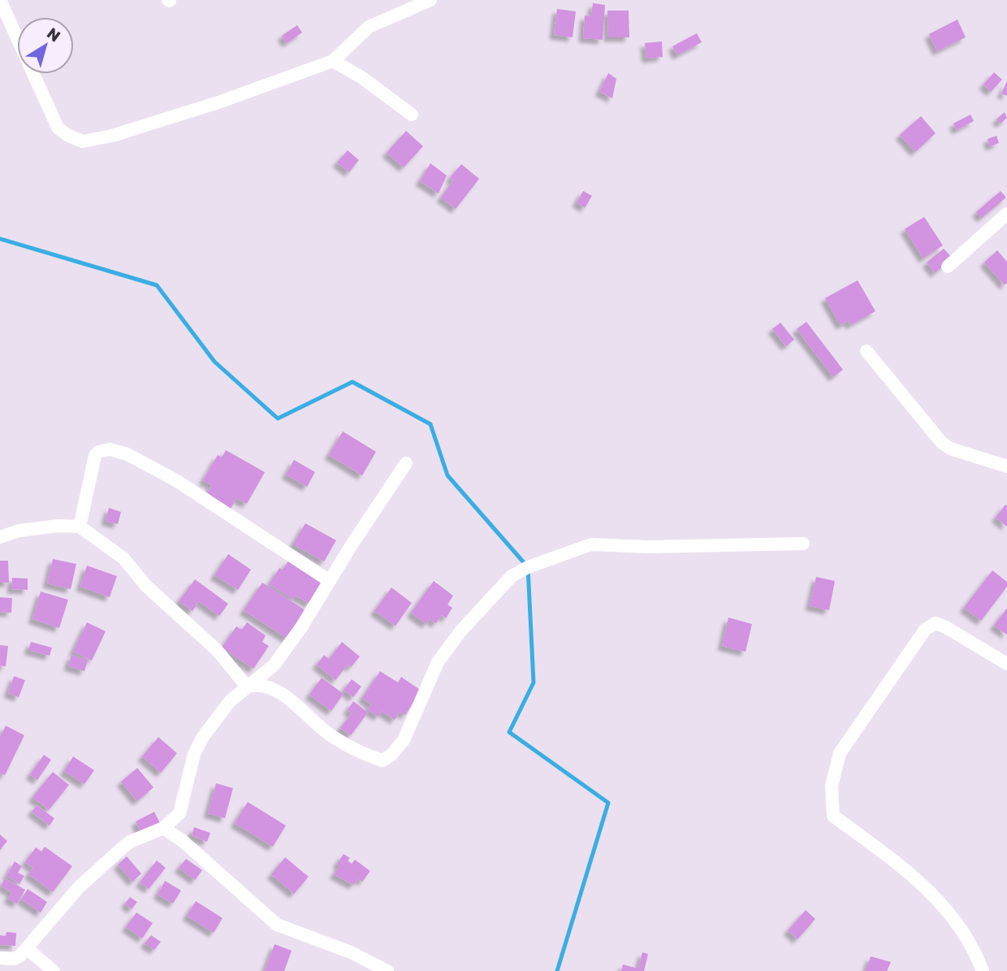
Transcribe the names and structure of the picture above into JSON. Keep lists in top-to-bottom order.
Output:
{
  "north": "top right"
}
